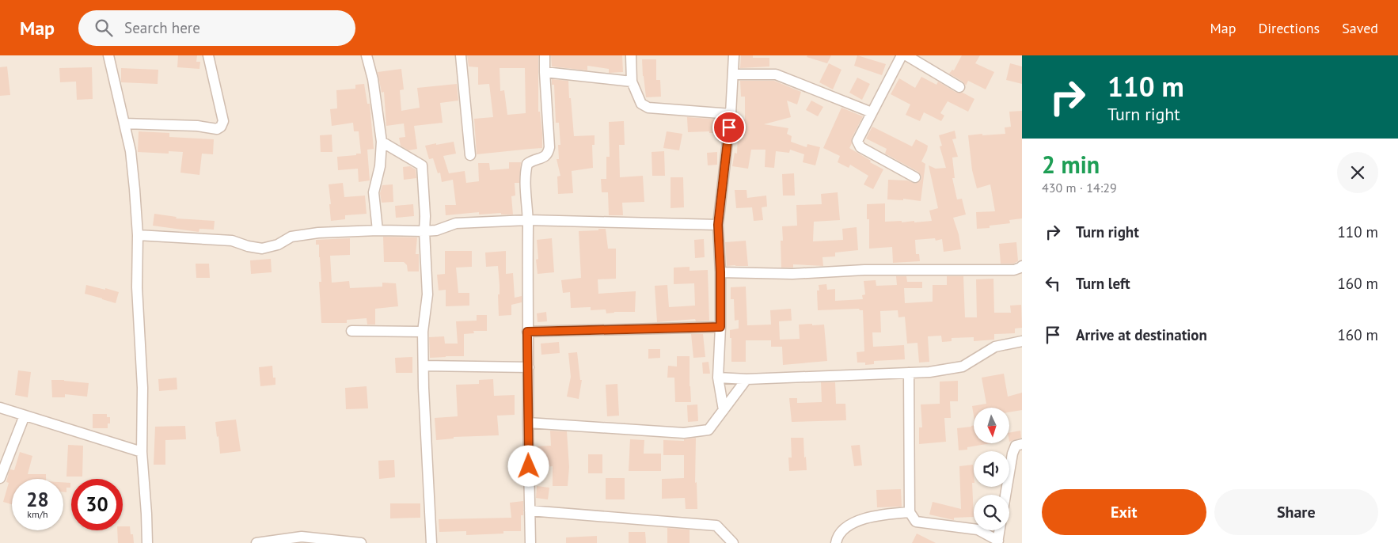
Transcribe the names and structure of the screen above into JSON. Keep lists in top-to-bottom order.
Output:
{
  "north": "bottom",
  "page": {
    "header": "Map",
    "search": "Search here",
    "nav": ["Map", "Directions", "Saved"],
    "turn": ["110 m", "Turn right"],
    "heading": ["2 min", "430 m · 14:29"],
    "list": [
      {
        "name": "Turn right",
        "value": "110 m"
      },
      {
        "name": "Turn left",
        "value": "160 m"
      },
      {
        "name": "Arrive at destination",
        "value": "160 m"
      }
    ],
    "speed": "28 km/h",
    "limit": "30",
    "buttons": ["Exit", "Share"]
  }
}
